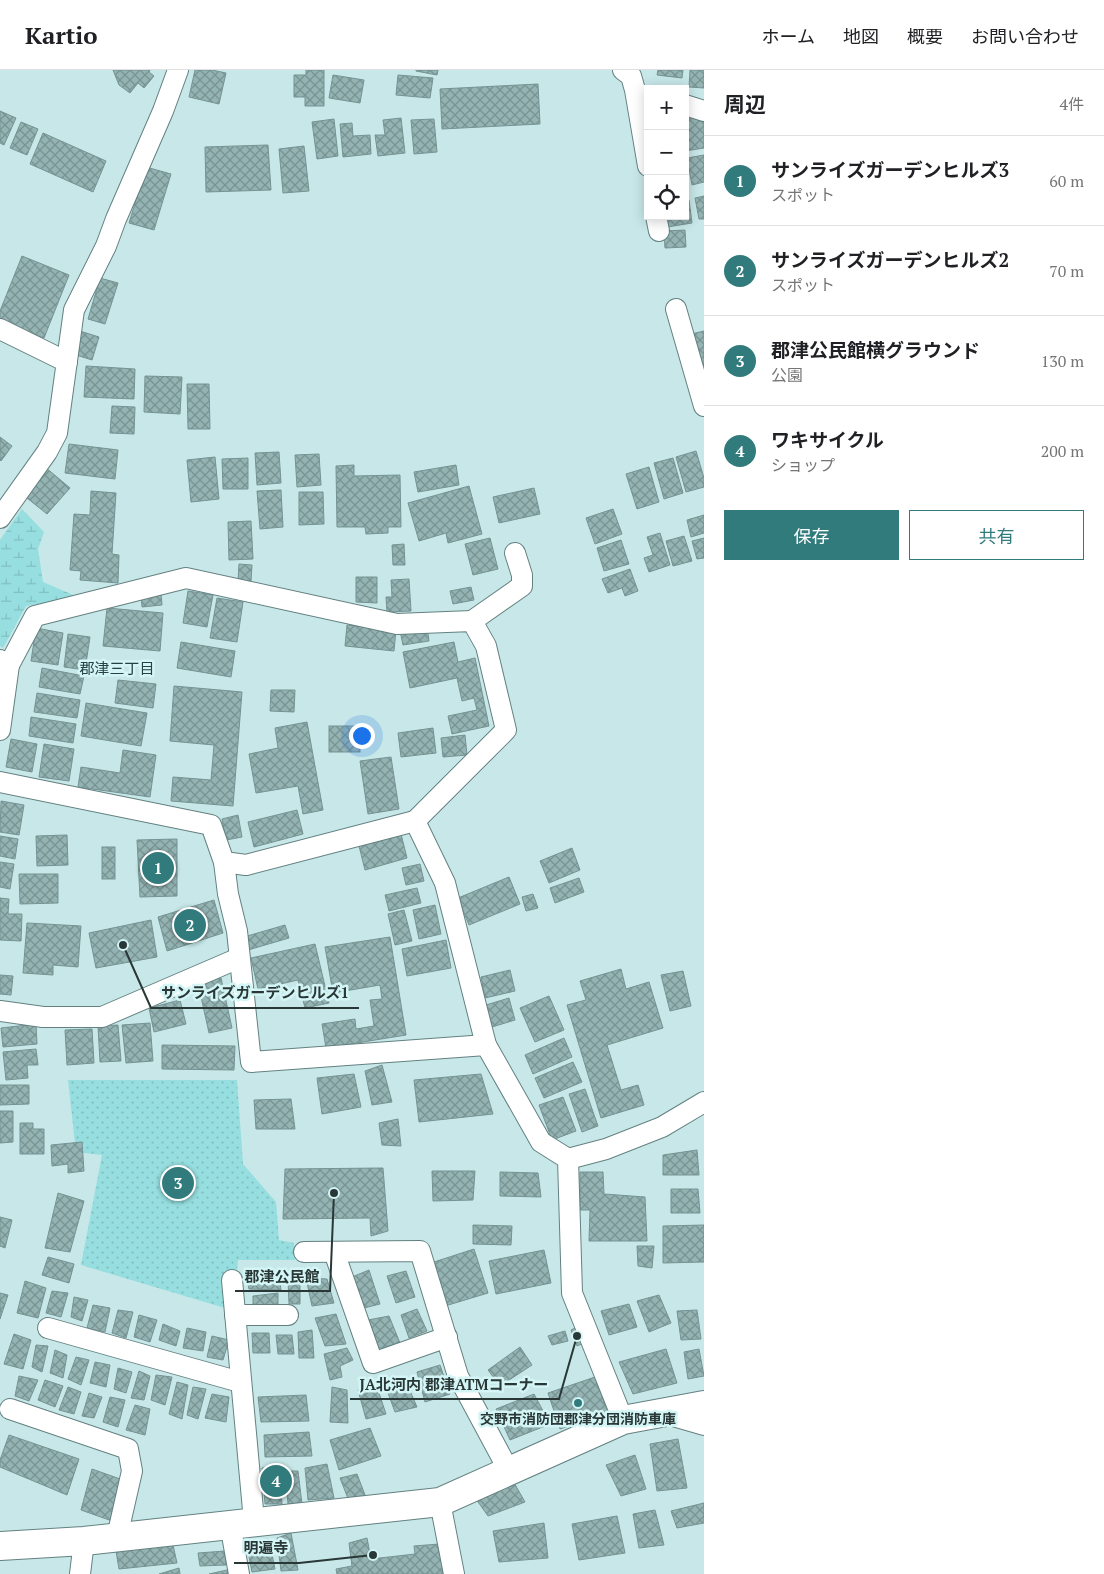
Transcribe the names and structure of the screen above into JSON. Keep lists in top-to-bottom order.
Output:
{
  "districts": ["郡津三丁目"],
  "places": [
    "サンライズガーデンヒルズ1",
    "郡津公民館",
    "JA北河内 郡津ATMコーナー",
    "交野市消防団郡津分団消防車庫",
    "明遍寺"
  ],
  "page": {
    "header": "Kartio",
    "nav": [
      "ホーム",
      "地図",
      "概要",
      "お問い合わせ"
    ],
    "heading": ["周辺", "4件"],
    "map_buttons": ["+", "−"],
    "list": [
      {
        "mark": "1",
        "name": "サンライズガーデンヒルズ3",
        "note": "スポット",
        "value": "60 m"
      },
      {
        "mark": "2",
        "name": "サンライズガーデンヒルズ2",
        "note": "スポット",
        "value": "70 m"
      },
      {
        "mark": "3",
        "name": "郡津公民館横グラウンド",
        "note": "公園",
        "value": "130 m"
      },
      {
        "mark": "4",
        "name": "ワキサイクル",
        "note": "ショップ",
        "value": "200 m"
      }
    ],
    "buttons": ["保存", "共有"],
    "pins": [
      "1",
      "2",
      "3",
      "4"
    ]
  }
}
